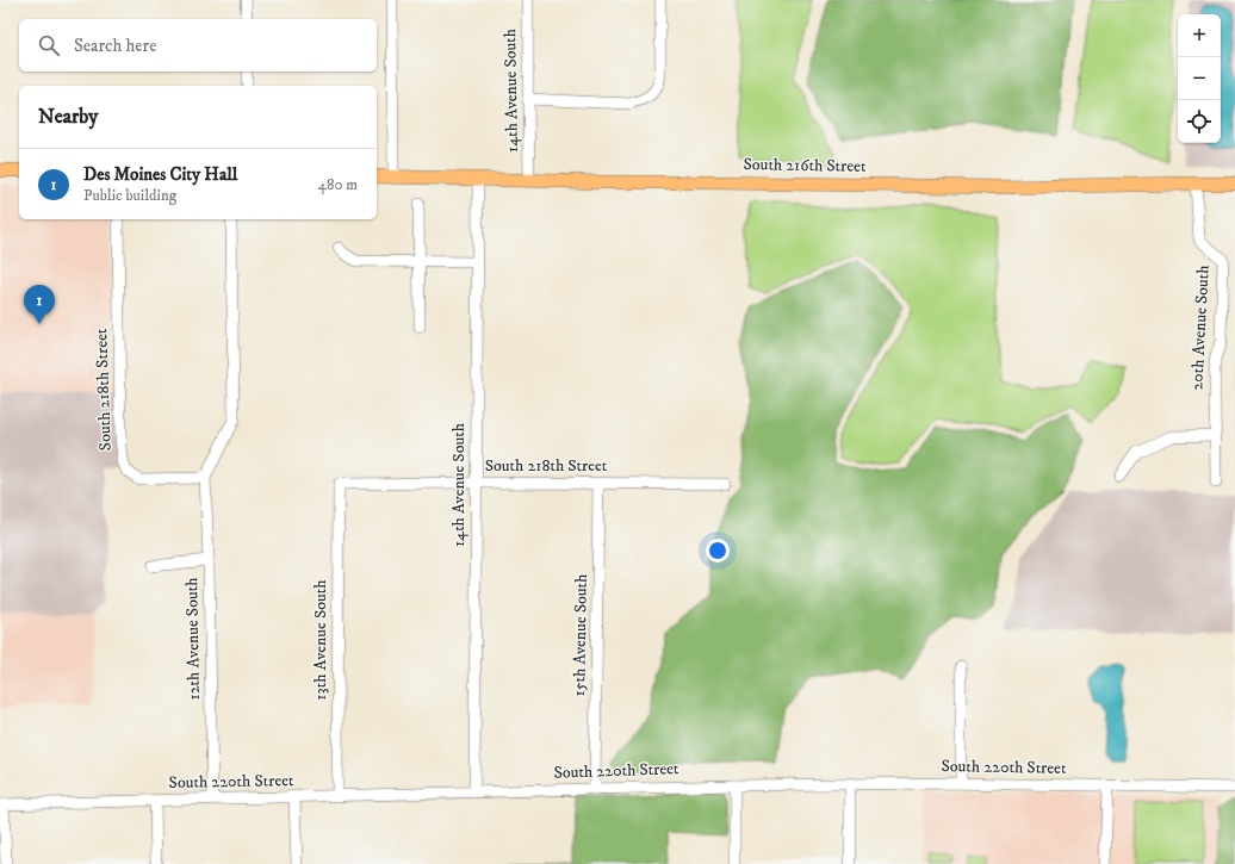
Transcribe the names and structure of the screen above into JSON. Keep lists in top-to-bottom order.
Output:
{
  "streets": {
    "main road": ["South 216th Street"],
    "street": [
      "14th Avenue South",
      "20th Avenue South",
      "South 218th Street",
      "15th Avenue South",
      "12th Avenue South",
      "13th Avenue South",
      "South 220th Street"
    ]
  },
  "crossings": [
    ["14th Avenue South", "South 216th Street"],
    ["14th Avenue South", "South 218th Street"],
    ["14th Avenue South", "South 220th Street"],
    ["South 216th Street", "20th Avenue South"],
    ["South 218th Street", "15th Avenue South"],
    ["South 218th Street", "12th Avenue South"],
    ["South 218th Street", "13th Avenue South"],
    ["15th Avenue South", "South 220th Street"],
    ["12th Avenue South", "South 220th Street"],
    ["13th Avenue South", "South 220th Street"]
  ],
  "page": {
    "map_buttons": ["+", "−"],
    "search": "Search here",
    "heading": "Nearby",
    "list": [
      {
        "mark": "1",
        "name": "Des Moines City Hall",
        "note": "Public building",
        "value": "480 m"
      }
    ],
    "pins": "1"
  }
}
